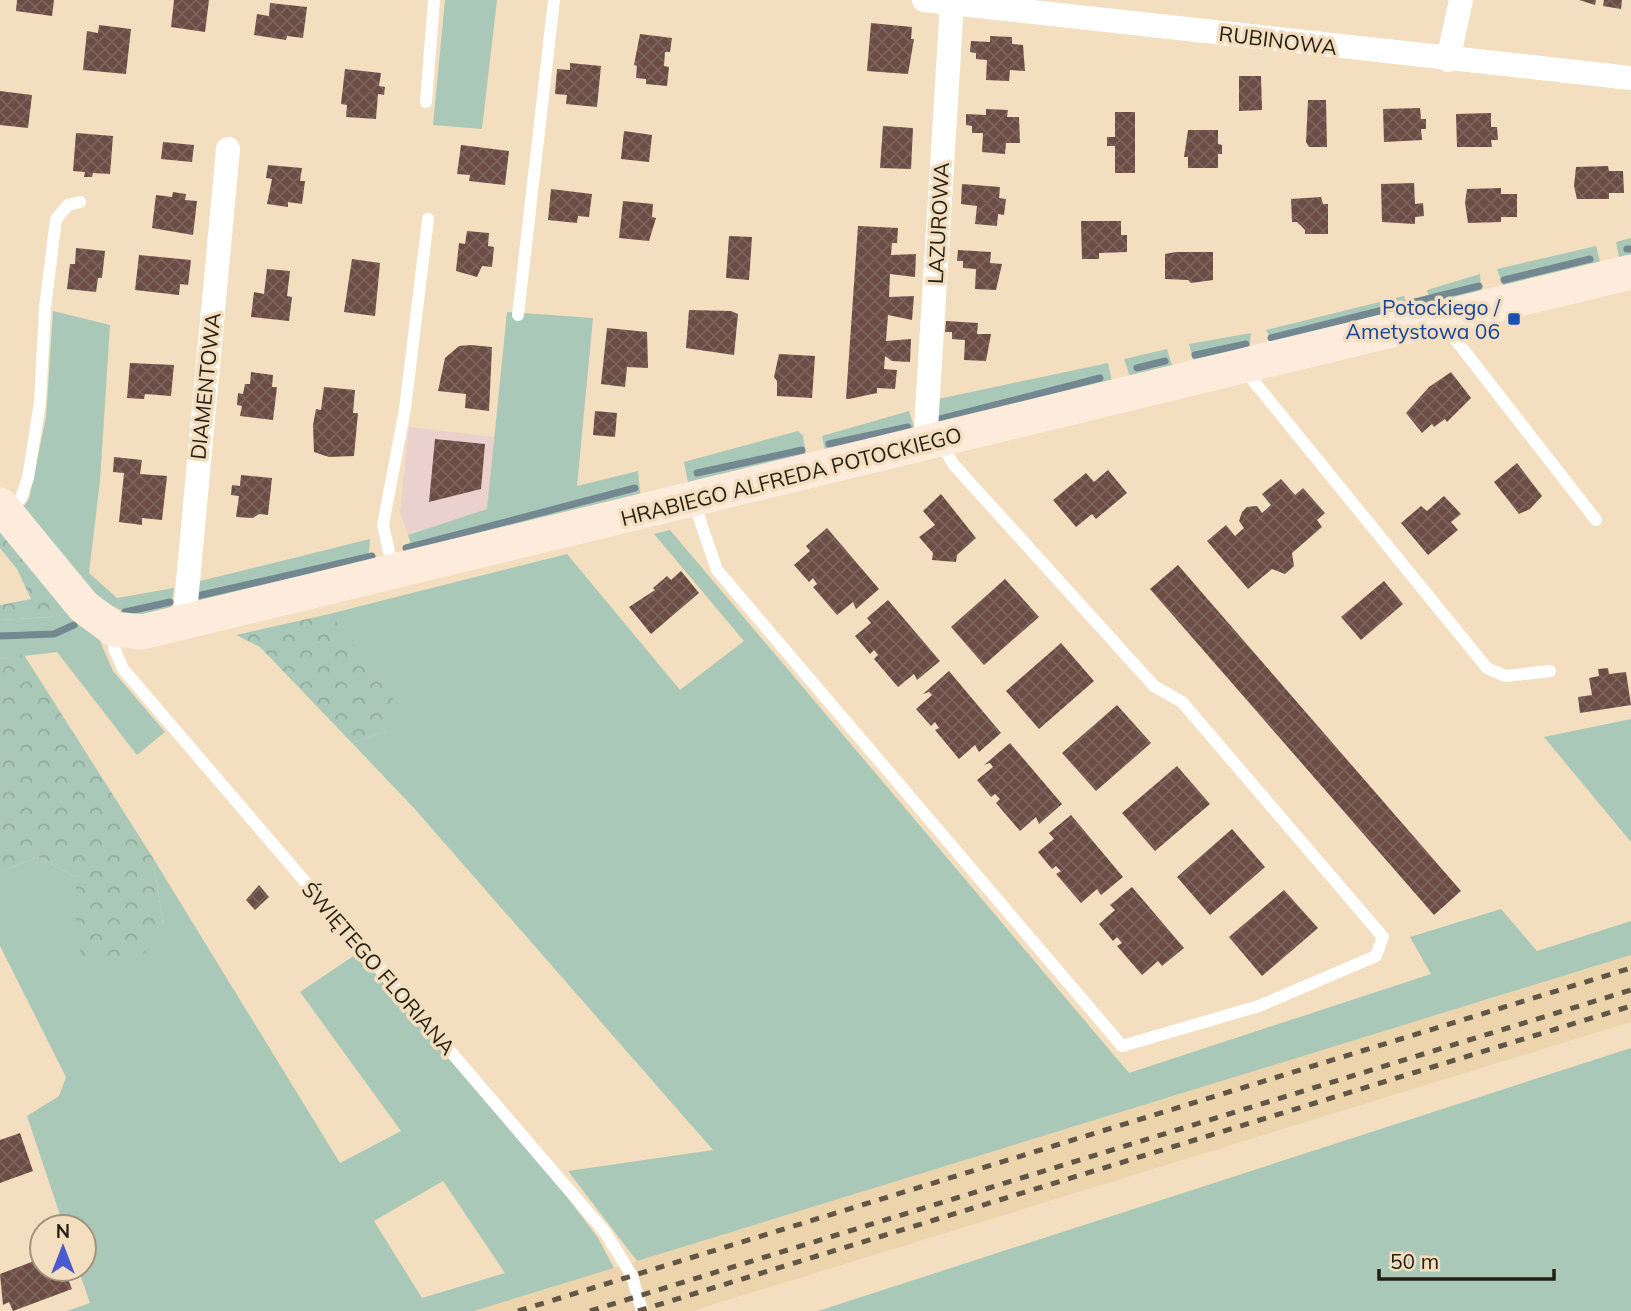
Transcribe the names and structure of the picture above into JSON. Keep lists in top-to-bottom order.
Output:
{
  "streets": {
    "street": [
      "RUBINOWA",
      "LAZUROWA",
      "DIAMENTOWA",
      "HRABIEGO ALFREDA POTOCKIEGO"
    ],
    "lane": ["ŚWIĘTEGO FLORIANA"]
  },
  "crossings": [
    ["RUBINOWA", "LAZUROWA"],
    ["LAZUROWA", "HRABIEGO ALFREDA POTOCKIEGO"],
    ["DIAMENTOWA", "HRABIEGO ALFREDA POTOCKIEGO"],
    ["HRABIEGO ALFREDA POTOCKIEGO", "ŚWIĘTEGO FLORIANA"]
  ],
  "places": {
    "transit": ["Potockiego / Ametystowa 06"]
  },
  "scale_bar": "50 m",
  "north": "top"
}
